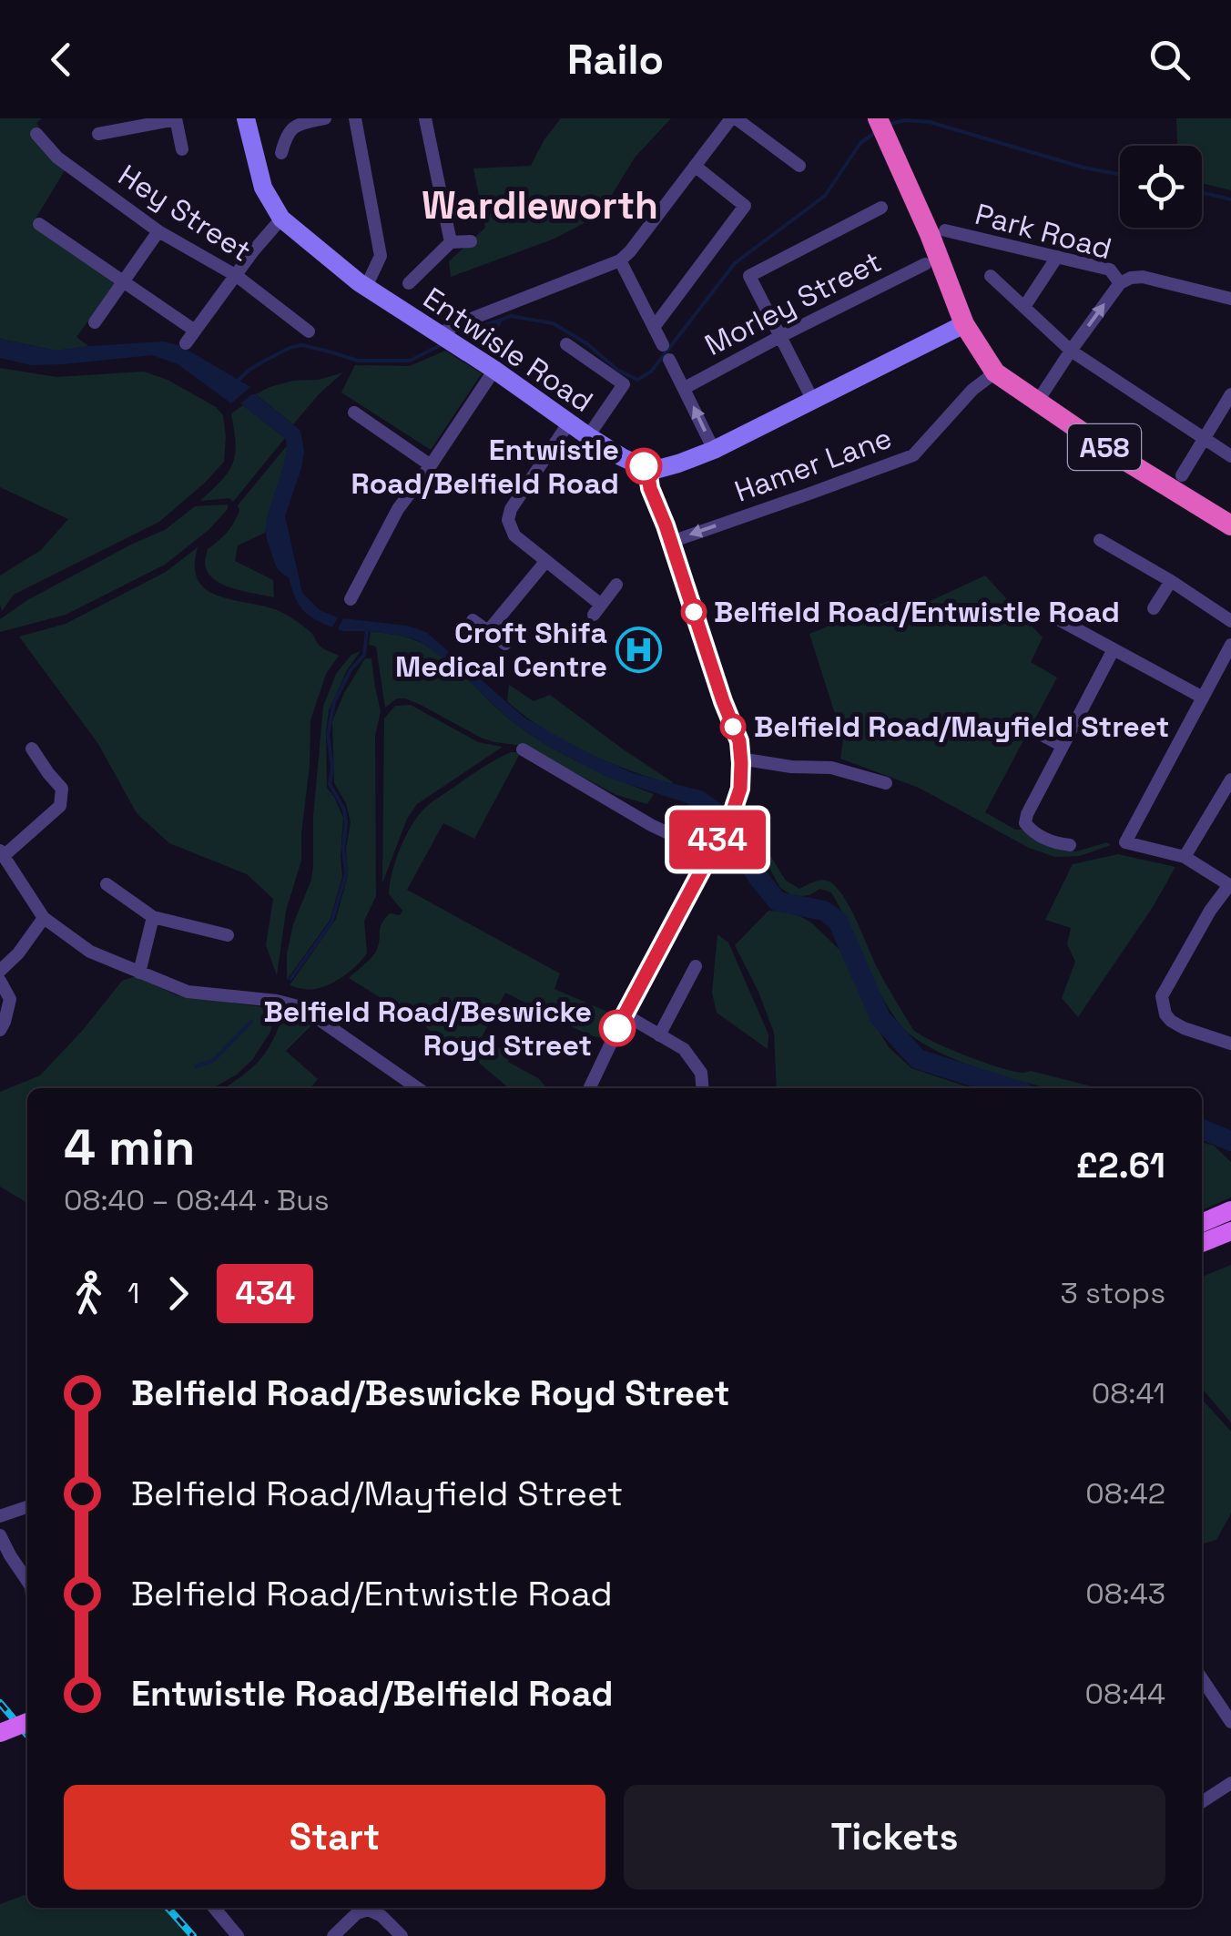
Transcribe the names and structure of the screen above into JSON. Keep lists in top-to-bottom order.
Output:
{
  "streets": {
    "highway": ["A58"],
    "main road": ["Entwisle Road"],
    "street": [
      "Hey Street",
      "Park Road",
      "Morley Street",
      "Hamer Lane"
    ]
  },
  "crossings": [
    ["A58", "Hamer Lane"]
  ],
  "one_way": ["Hamer Lane"],
  "districts": ["Wardleworth"],
  "places": {
    "other": [
      "Entwistle Road/Belfield Road",
      "Belfield Road/Entwistle Road",
      "Belfield Road/Mayfield Street",
      "Belfield Road/Beswicke Royd Street"
    ],
    "hospital": ["Croft Shifa Medical Centre"]
  },
  "lines": ["bus line 434"],
  "page": {
    "header": "Railo",
    "on_map": "434",
    "heading": ["4 min", "08:40 – 08:44 · Bus", "£2.61"],
    "legs": ["1", "434", "3 stops"],
    "list": [
      {
        "name": "Belfield Road/Beswicke Royd Street",
        "value": "08:41"
      },
      {
        "name": "Belfield Road/Mayfield Street",
        "value": "08:42"
      },
      {
        "name": "Belfield Road/Entwistle Road",
        "value": "08:43"
      },
      {
        "name": "Entwistle Road/Belfield Road",
        "value": "08:44"
      }
    ],
    "buttons": ["Start", "Tickets"]
  }
}
